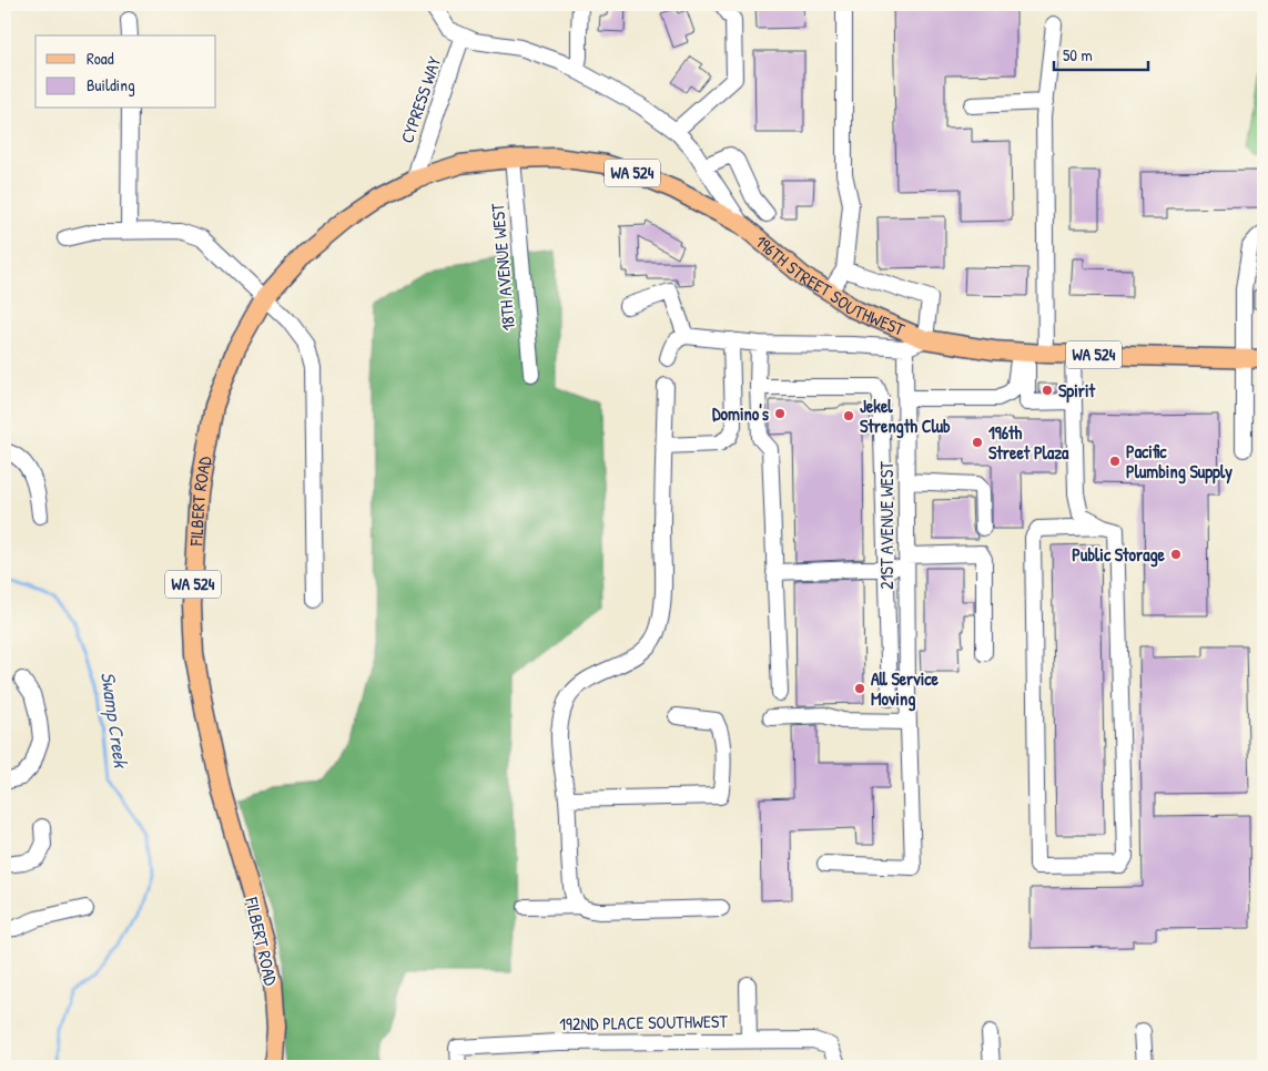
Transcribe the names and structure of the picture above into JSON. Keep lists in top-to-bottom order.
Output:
{
  "streets": {
    "main road": ["WA 524", "196TH STREET SOUTHWEST", "FILBERT ROAD"],
    "street": [
      "CYPRESS WAY",
      "18TH AVENUE WEST",
      "21ST AVENUE WEST",
      "192ND PLACE SOUTHWEST"
    ]
  },
  "crossings": [
    ["CYPRESS WAY", "196TH STREET SOUTHWEST"],
    ["CYPRESS WAY", "FILBERT ROAD"],
    ["18TH AVENUE WEST", "196TH STREET SOUTHWEST"],
    ["196TH STREET SOUTHWEST", "FILBERT ROAD"]
  ],
  "water": ["Swamp Creek"],
  "places": [
    "Spirit",
    "Domino's",
    "Jekel Strength Club",
    "196th Street Plaza",
    "Pacific Plumbing Supply",
    "Public Storage",
    "All Service Moving"
  ],
  "legend": ["Road", "Building"],
  "scale_bar": "50 m"
}
